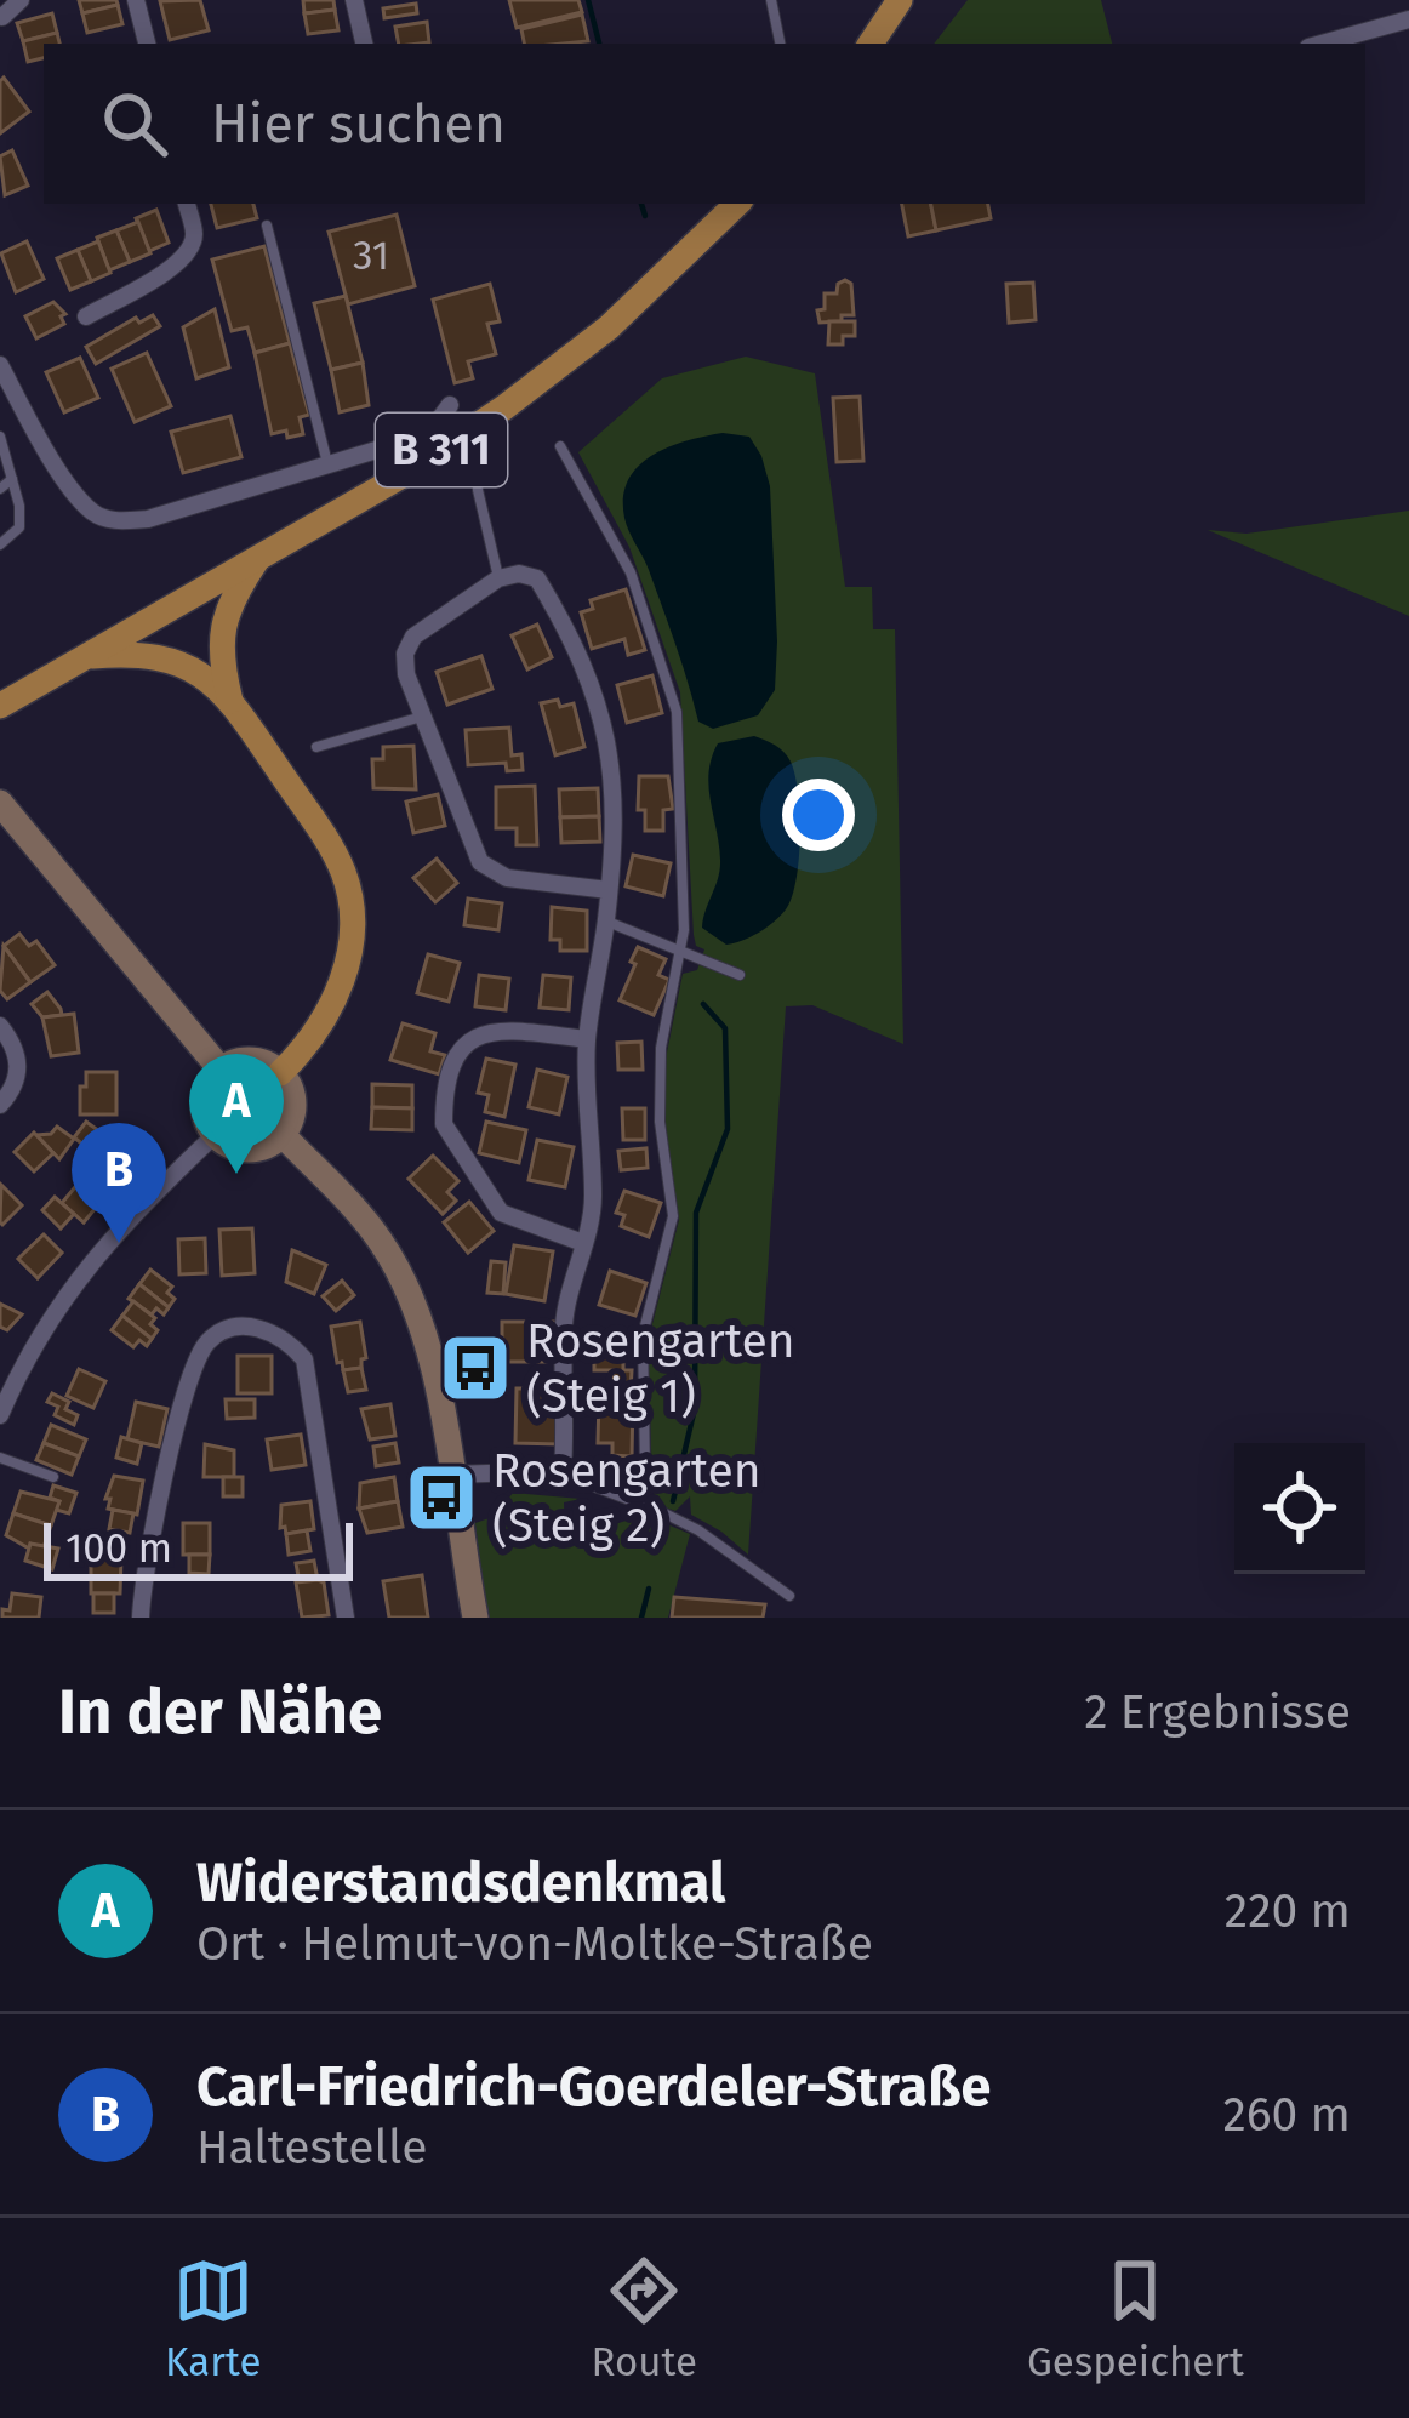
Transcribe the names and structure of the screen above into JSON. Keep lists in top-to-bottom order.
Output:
{
  "streets": {
    "main road": ["B 311"]
  },
  "places": {
    "bus stop": ["Rosengarten (Steig 1)", "Rosengarten (Steig 2)"]
  },
  "house_numbers": ["31"],
  "scale_bar": "100 m",
  "page": {
    "search": "Hier suchen",
    "pins": ["A", "B"],
    "scale": "100 m",
    "heading": ["In der Nähe", "2 Ergebnisse"],
    "list": [
      {
        "mark": "A",
        "name": "Widerstandsdenkmal",
        "note": "Ort · Helmut-von-Moltke-Straße",
        "value": "220 m"
      },
      {
        "mark": "B",
        "name": "Carl-Friedrich-Goerdeler-Straße",
        "note": "Haltestelle",
        "value": "260 m"
      }
    ],
    "nav": ["Karte", "Route", "Gespeichert"]
  }
}
